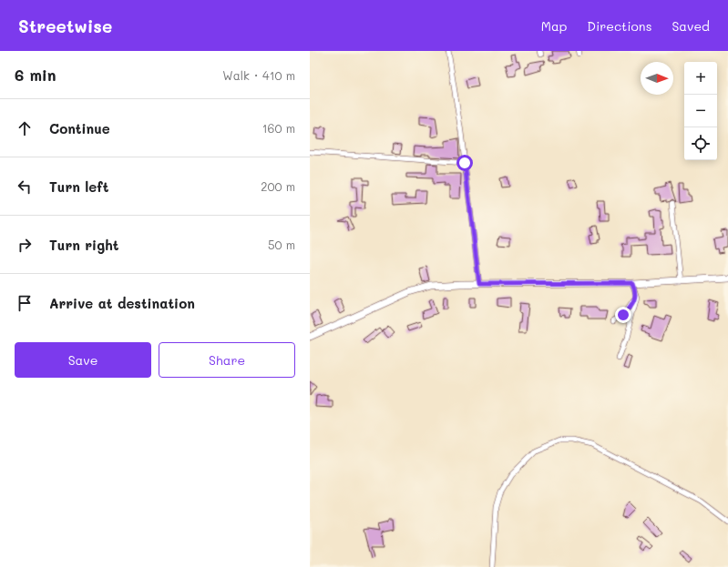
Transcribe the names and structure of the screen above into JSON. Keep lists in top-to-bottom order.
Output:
{
  "north": "right",
  "page": {
    "header": "Streetwise",
    "nav": ["Map", "Directions", "Saved"],
    "heading": ["6 min", "Walk · 410 m"],
    "map_buttons": ["+", "−"],
    "list": [
      ["Continue", "160 m"],
      ["Turn left", "200 m"],
      ["Turn right", "50 m"],
      "Arrive at destination"
    ],
    "buttons": ["Save", "Share"]
  }
}
